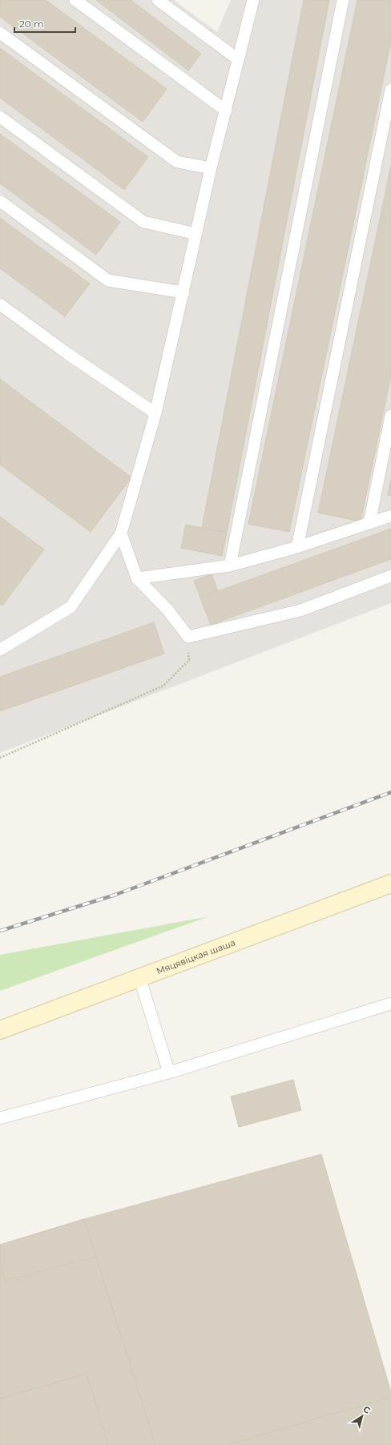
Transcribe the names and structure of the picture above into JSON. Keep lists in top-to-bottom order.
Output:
{
  "streets": {
    "main road": ["Мяцявіцкая шаша"]
  },
  "scale_bar": "20 m",
  "north": "top right"
}
